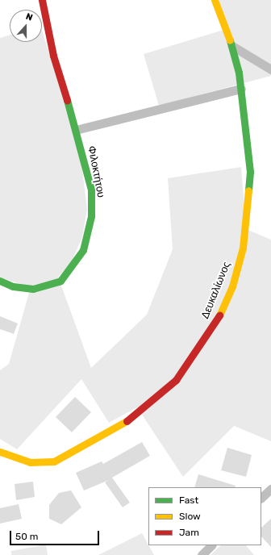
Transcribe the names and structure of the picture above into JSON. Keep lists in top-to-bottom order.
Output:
{
  "streets": {
    "street": ["Φιλοκτήτου", "Δευκαλίωνος"]
  },
  "legend": ["Fast", "Slow", "Jam"],
  "scale_bar": "50 m",
  "north": "top"
}
